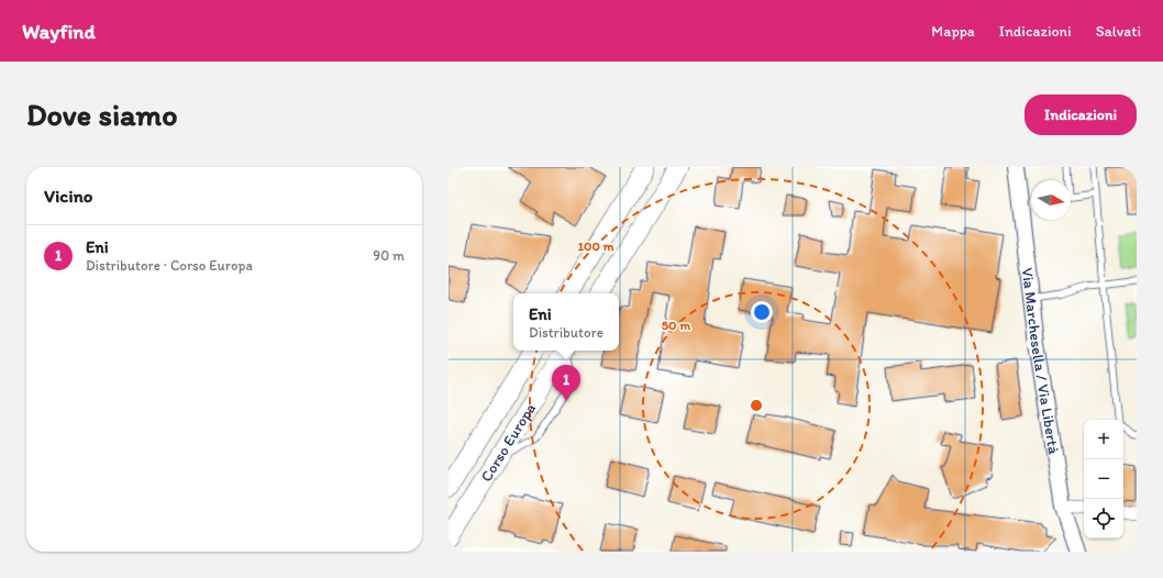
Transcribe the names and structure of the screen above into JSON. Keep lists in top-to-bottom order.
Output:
{
  "streets": {
    "main road": ["Corso Europa"],
    "street": ["Via Marchesella / Via Libertà"]
  },
  "north": "right",
  "page": {
    "header": "Wayfind",
    "nav": ["Mappa", "Indicazioni", "Salvati"],
    "buttons": "Indicazioni",
    "title": "Dove siamo",
    "heading": "Vicino",
    "list": [
      {
        "mark": "1",
        "name": "Eni",
        "note": "Distributore · Corso Europa",
        "value": "90 m"
      }
    ],
    "popup": ["Eni", "Distributore"],
    "pins": "1",
    "map_buttons": ["+", "−"]
  },
  "rings": ["100 m", "50 m"]
}
